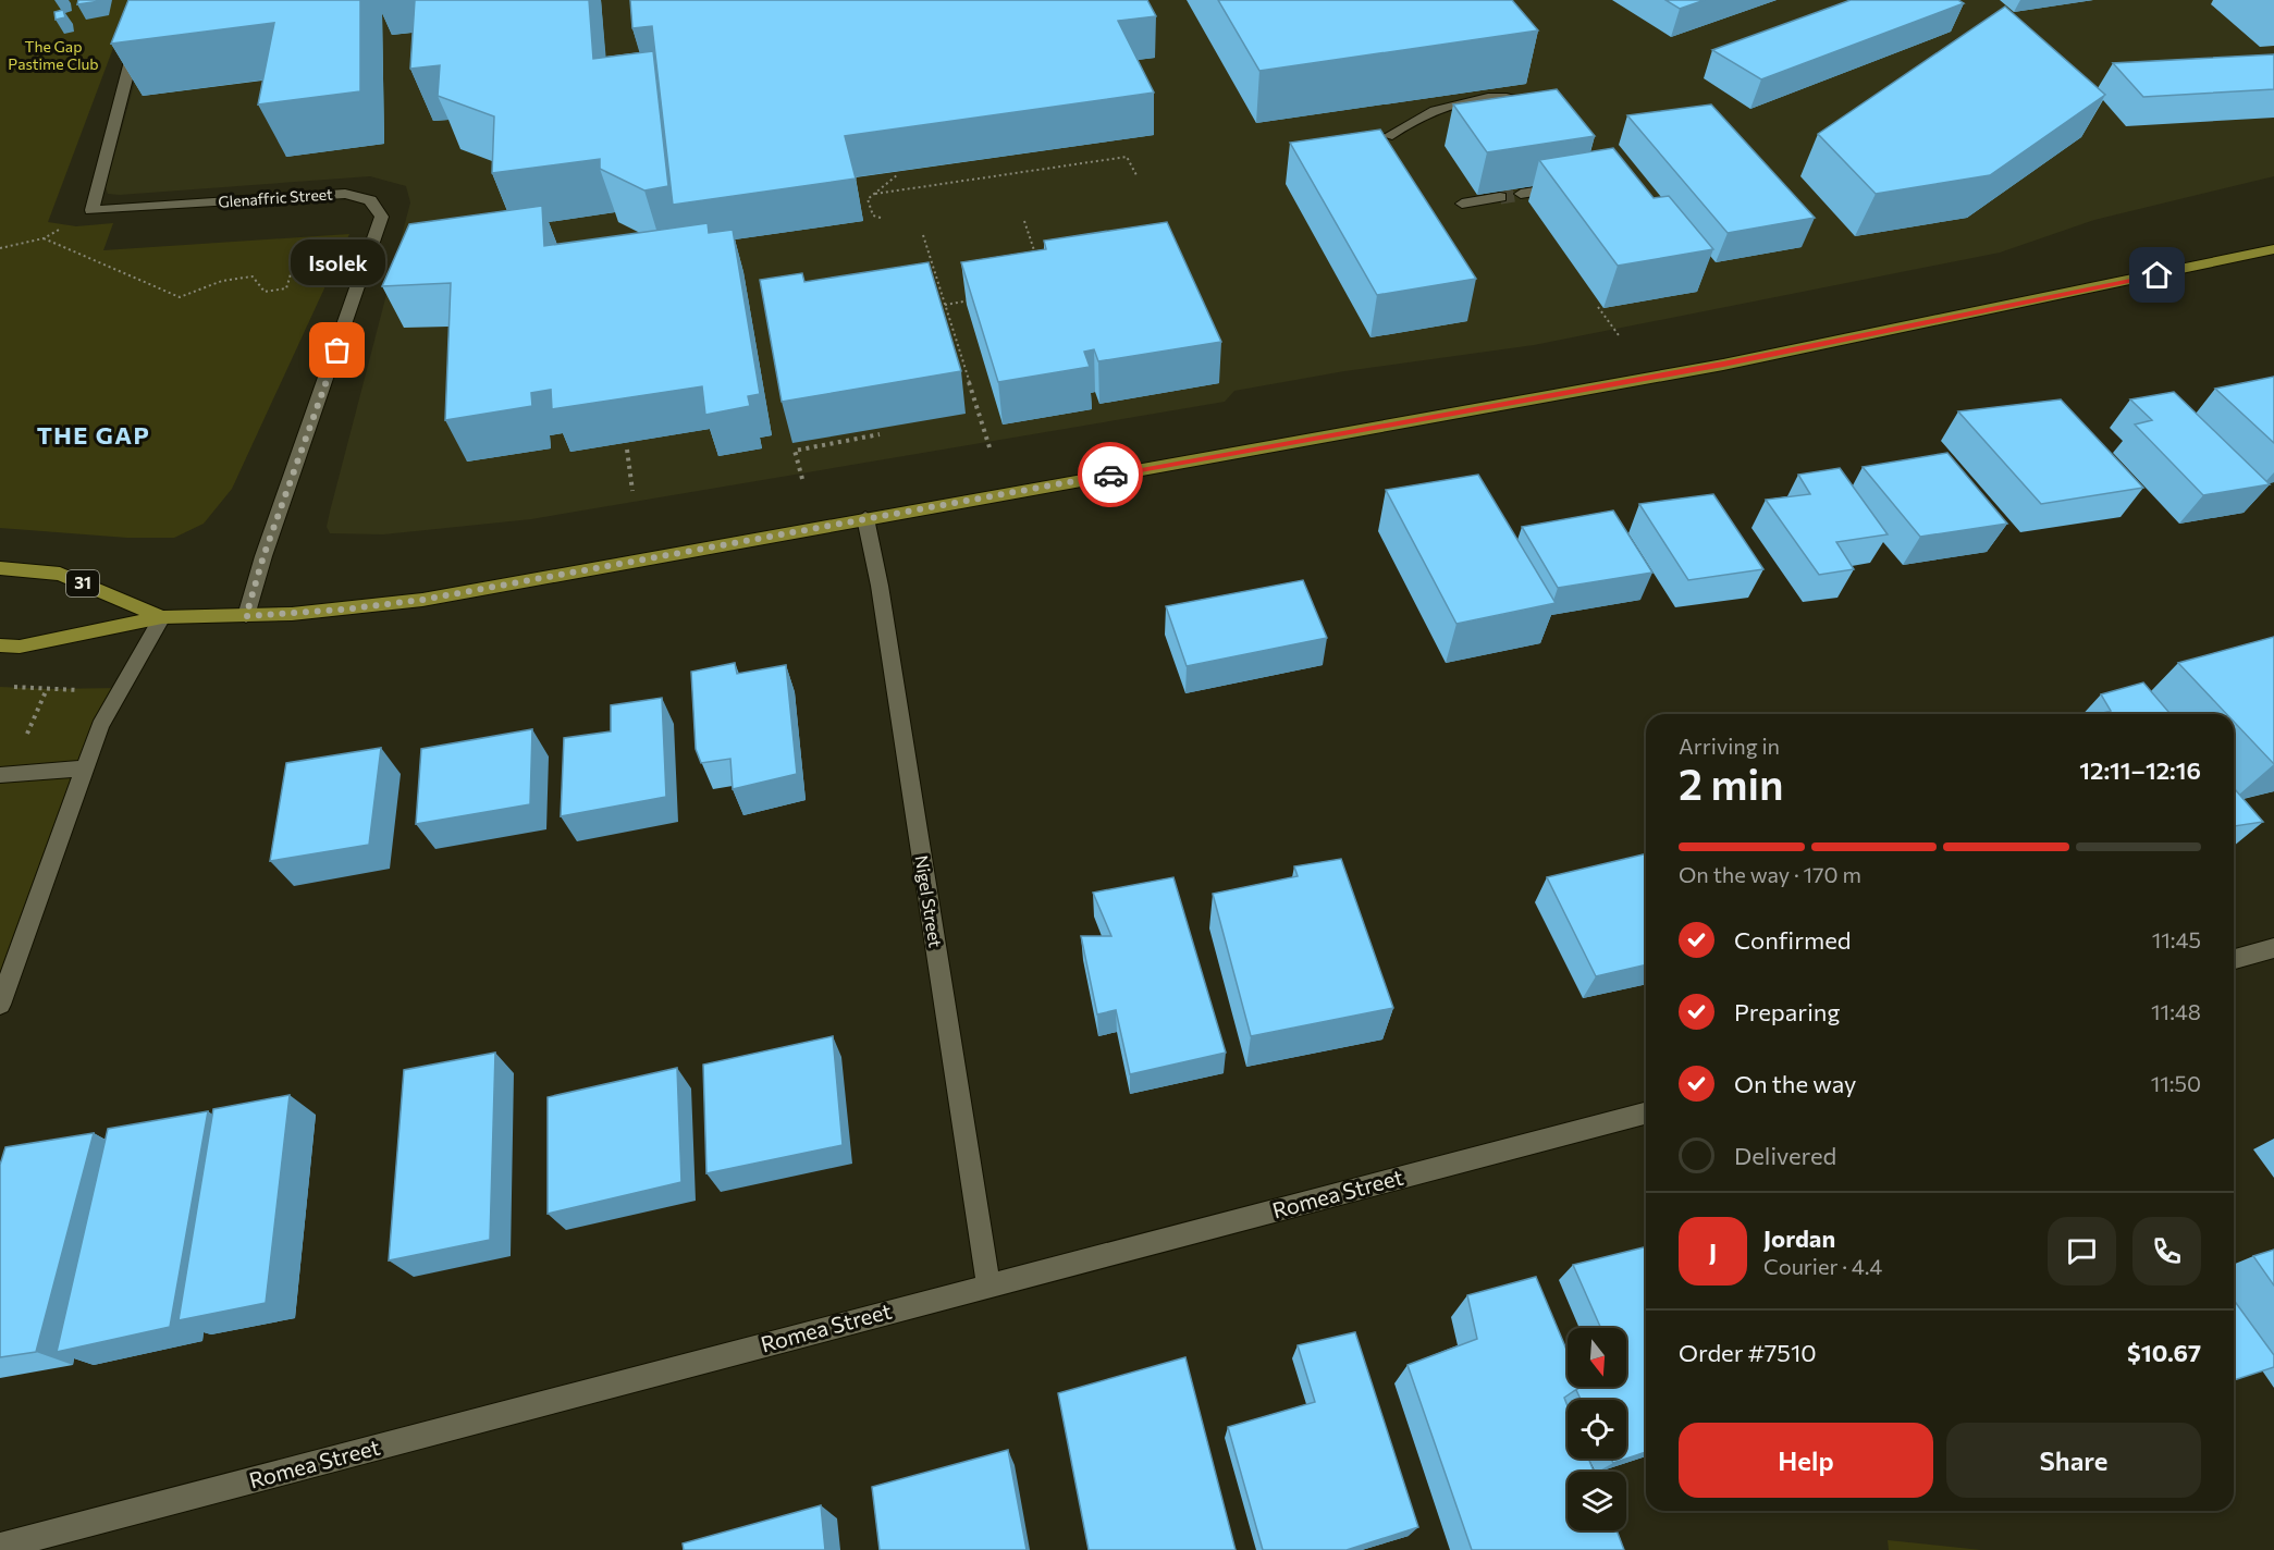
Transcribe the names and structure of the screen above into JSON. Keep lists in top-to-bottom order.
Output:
{
  "streets": {
    "main road": ["31"],
    "street": ["Glenaffric Street", "Nigel Street", "Romea Street"]
  },
  "crossings": [
    ["Glenaffric Street", "31"],
    ["31", "Nigel Street"],
    ["Nigel Street", "Romea Street"]
  ],
  "districts": ["THE GAP"],
  "parks": ["The Gap Pastime Club"],
  "places": ["Isolek"],
  "north": "bottom",
  "page": {
    "bubble": "Isolek",
    "heading": ["2 min", "Arriving in", "12:11–12:16"],
    "panel": [
      "Jordan",
      "Courier · 4.4",
      "Order #7510",
      "$10.67"
    ],
    "bar": "On the way · 170 m",
    "list": [
      ["Confirmed", "11:45"],
      ["Preparing", "11:48"],
      ["On the way", "11:50"],
      "Delivered"
    ],
    "round": "J",
    "buttons": ["Help", "Share"]
  }
}
